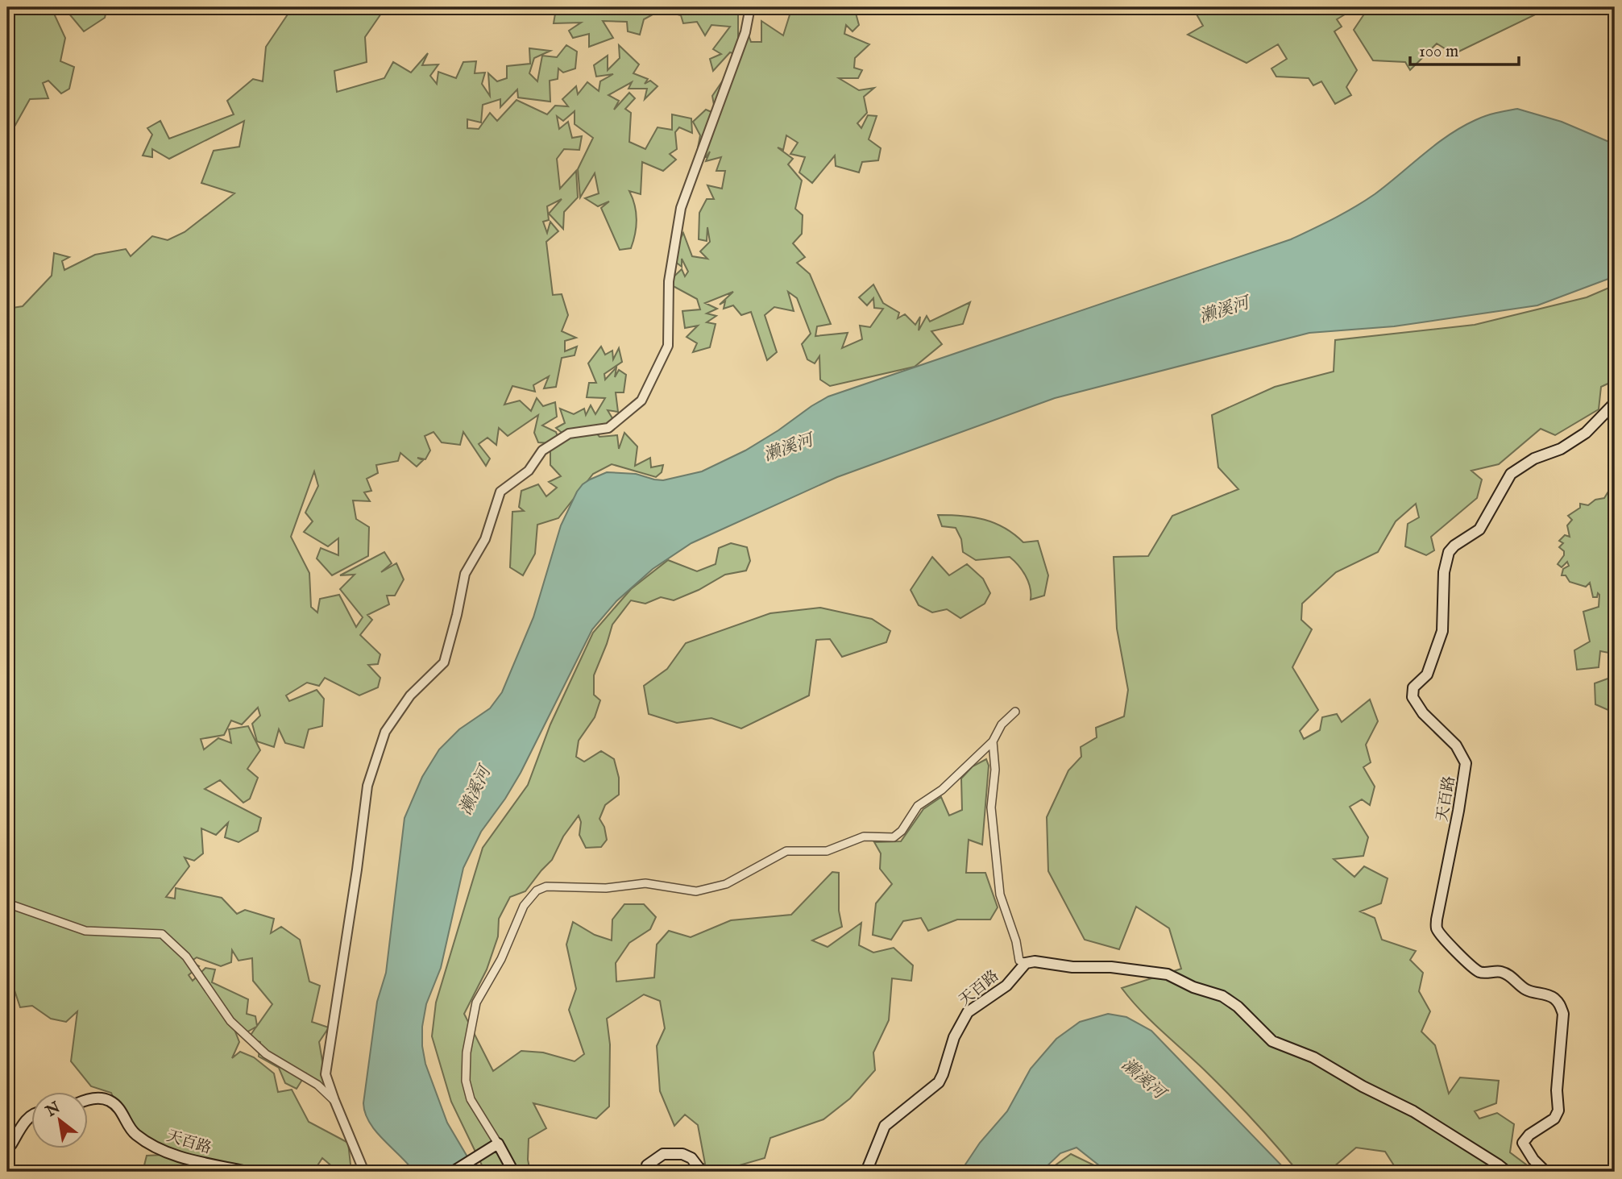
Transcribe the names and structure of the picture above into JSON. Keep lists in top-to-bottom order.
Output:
{
  "streets": {
    "main road": ["天百路"]
  },
  "water": ["濑溪河"],
  "scale_bar": "100 m",
  "north": "top left"
}
